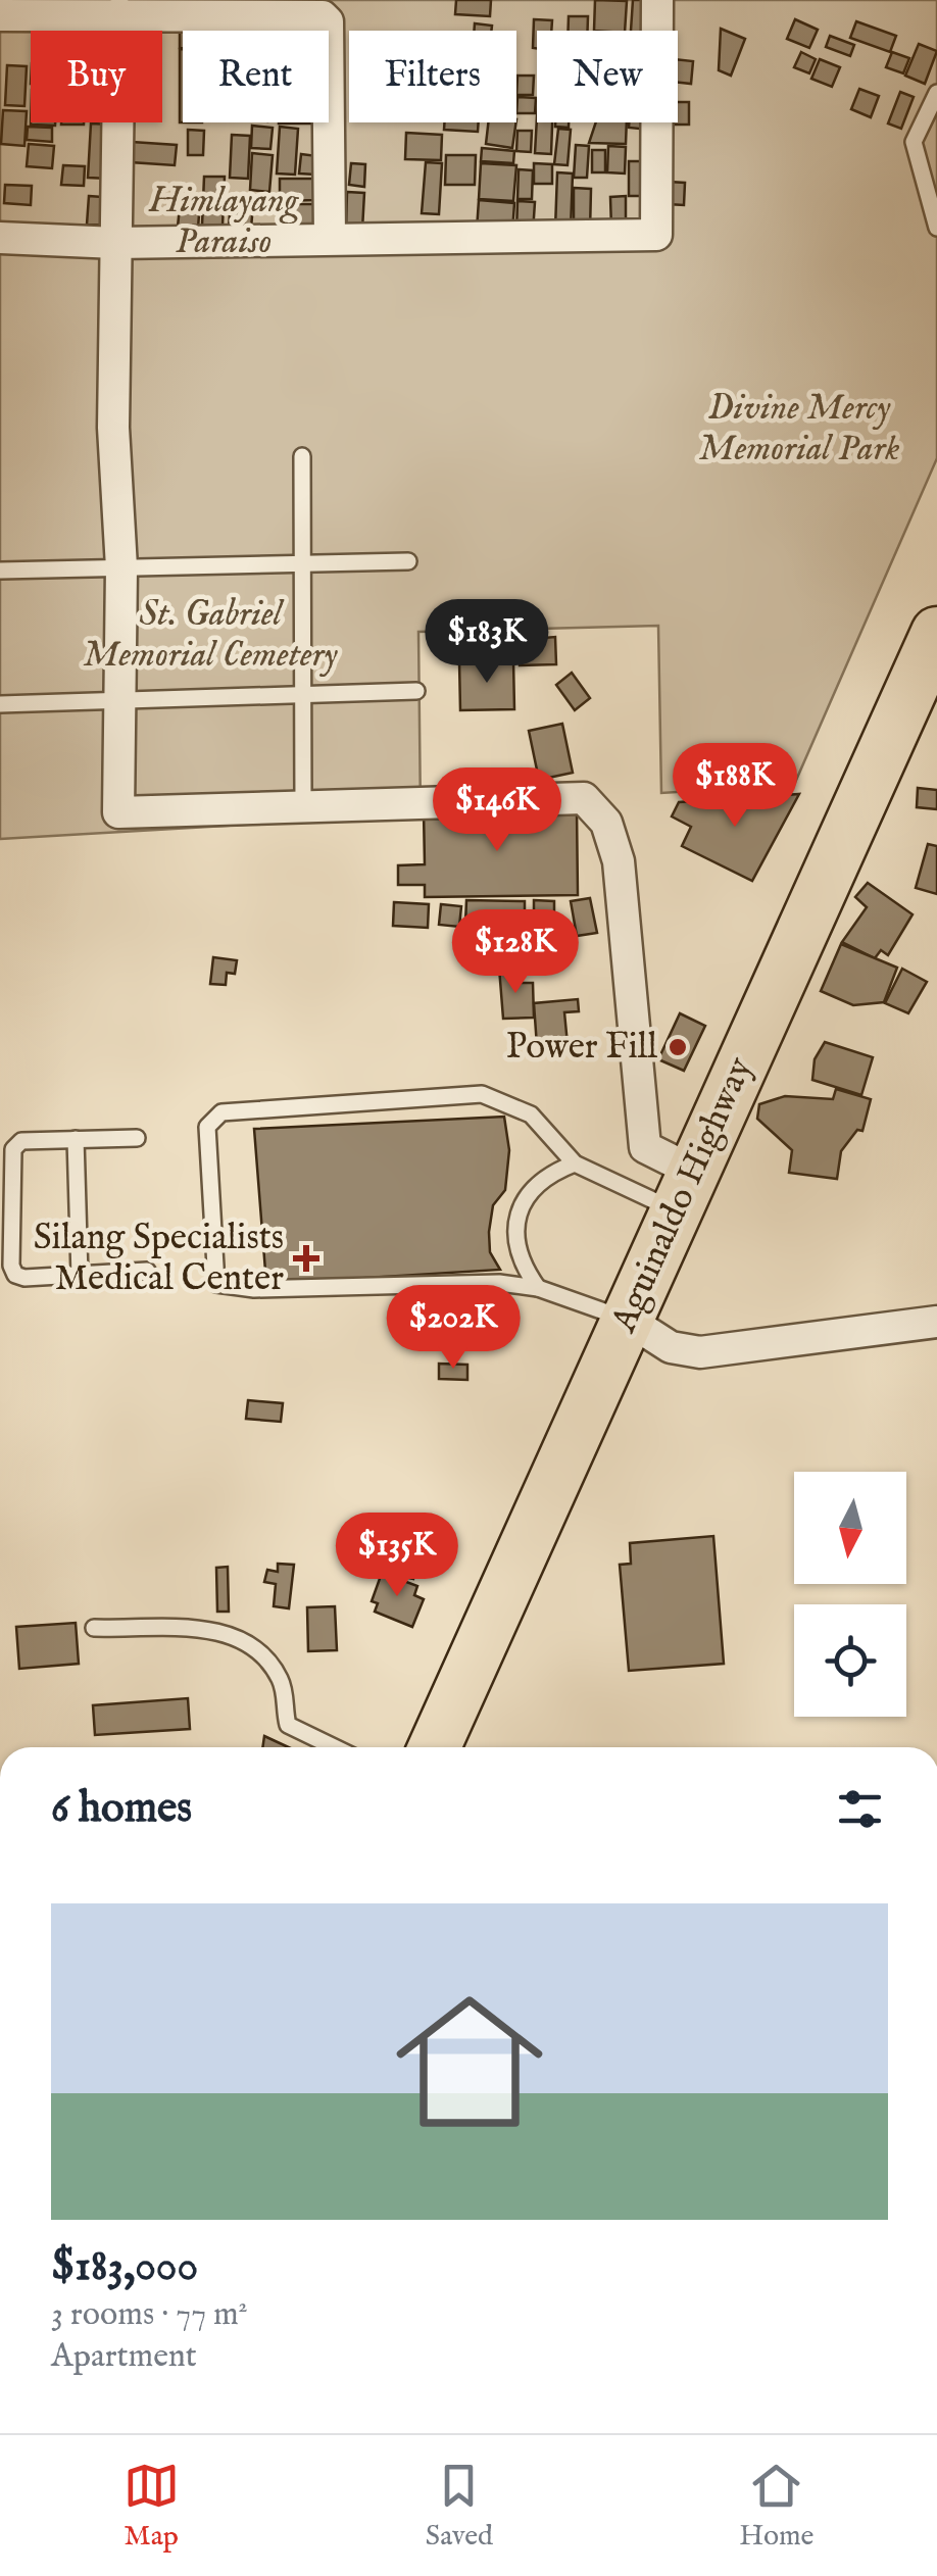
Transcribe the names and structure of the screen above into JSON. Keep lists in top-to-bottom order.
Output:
{
  "streets": {
    "main road": ["Aguinaldo Highway"]
  },
  "parks": ["Himlayang Paraiso", "Divine Mercy Memorial Park", "St. Gabriel Memorial Cemetery"],
  "places": {
    "other": ["Power Fill"],
    "health": ["Silang Specialists Medical Center"]
  },
  "north": "bottom",
  "page": {
    "chip": [
      "Buy",
      "Rent",
      "Filters",
      "New"
    ],
    "price": [
      "$183K",
      "$188K",
      "$146K",
      "$128K",
      "$202K",
      "$135K"
    ],
    "heading": "6 homes",
    "list": [
      {
        "name": "$183,000",
        "note": "3 rooms · 77 m² · Apartment"
      }
    ],
    "tabs": ["Map", "Saved", "Home"]
  }
}
